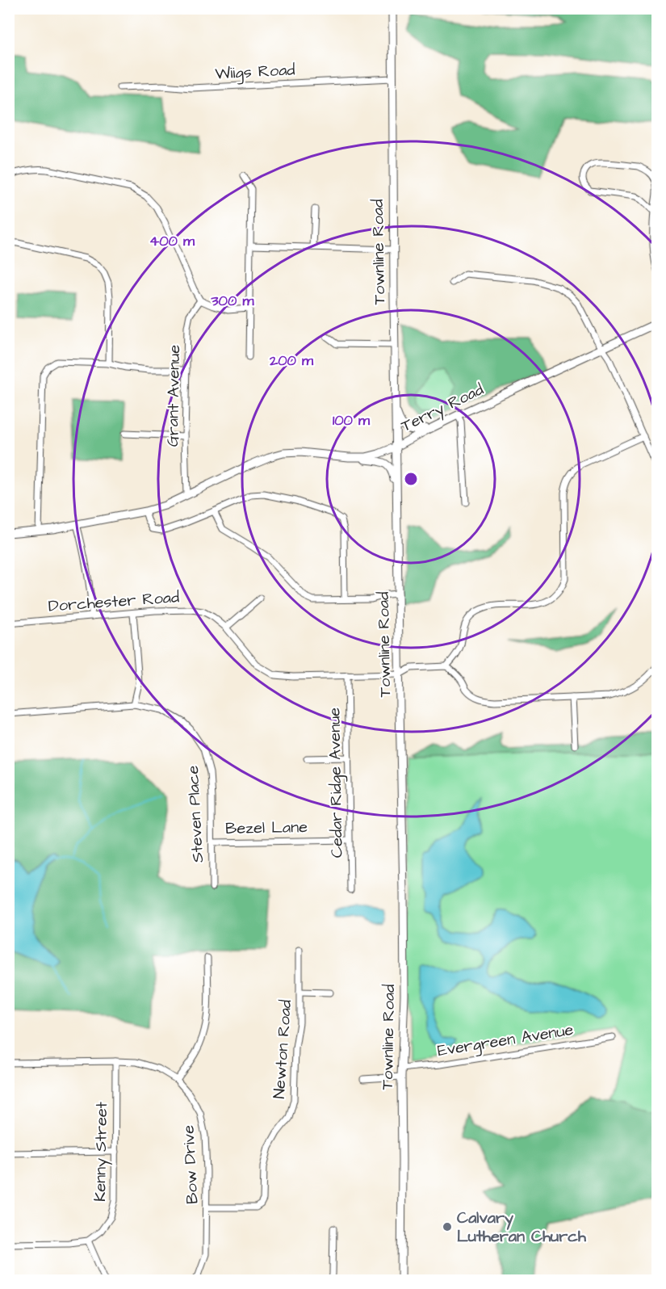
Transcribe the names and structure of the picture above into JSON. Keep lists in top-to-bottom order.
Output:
{
  "streets": {
    "street": [
      "Wiigs Road",
      "Townline Road",
      "Grant Avenue",
      "Terry Road",
      "Dorchester Road",
      "Cedar Ridge Avenue",
      "Steven Place",
      "Bezel Lane",
      "Evergreen Avenue",
      "Newton Road",
      "Kenny Street",
      "Bow Drive"
    ]
  },
  "crossings": [
    ["Wiigs Road", "Townline Road"],
    ["Townline Road", "Terry Road"],
    ["Townline Road", "Dorchester Road"],
    ["Townline Road", "Evergreen Avenue"],
    ["Grant Avenue", "Terry Road"],
    ["Dorchester Road", "Cedar Ridge Avenue"],
    ["Cedar Ridge Avenue", "Bezel Lane"],
    ["Steven Place", "Bezel Lane"],
    ["Newton Road", "Bow Drive"],
    ["Kenny Street", "Bow Drive"]
  ],
  "places": ["Calvary Lutheran Church"],
  "rings": [
    "400 m",
    "300 m",
    "200 m",
    "100 m"
  ]
}
